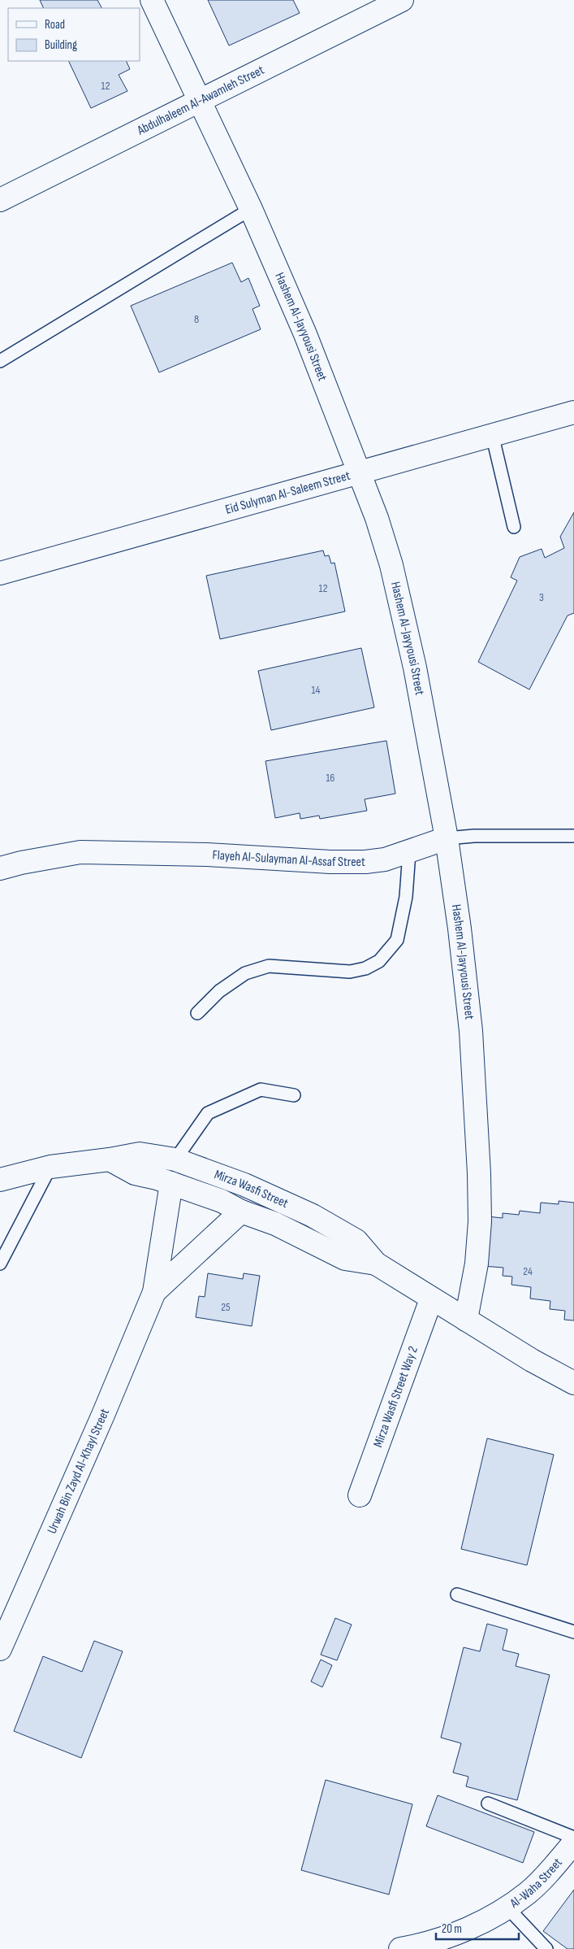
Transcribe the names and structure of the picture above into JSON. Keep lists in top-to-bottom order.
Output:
{
  "streets": {
    "street": [
      "Abdulhaleem Al-Awamleh Street",
      "Hashem Al-Jayyousi Street",
      "Eid Sulyman Al-Saleem Street",
      "Flayeh Al-Sulayman Al-Assaf Street",
      "Mirza Wasfi Street",
      "Mirza Wasfi Street Way 2",
      "Urwah Bin Zayd Al-Khayl Street",
      "Al-Waha Street"
    ]
  },
  "crossings": [
    ["Abdulhaleem Al-Awamleh Street", "Hashem Al-Jayyousi Street"],
    ["Hashem Al-Jayyousi Street", "Eid Sulyman Al-Saleem Street"],
    ["Hashem Al-Jayyousi Street", "Flayeh Al-Sulayman Al-Assaf Street"],
    ["Hashem Al-Jayyousi Street", "Mirza Wasfi Street"],
    ["Mirza Wasfi Street", "Mirza Wasfi Street Way 2"],
    ["Mirza Wasfi Street", "Urwah Bin Zayd Al-Khayl Street"]
  ],
  "house_numbers": [
    "12",
    "8",
    "12",
    "3",
    "14",
    "16",
    "24",
    "25"
  ],
  "legend": ["Road", "Building"],
  "scale_bar": "20 m"
}
